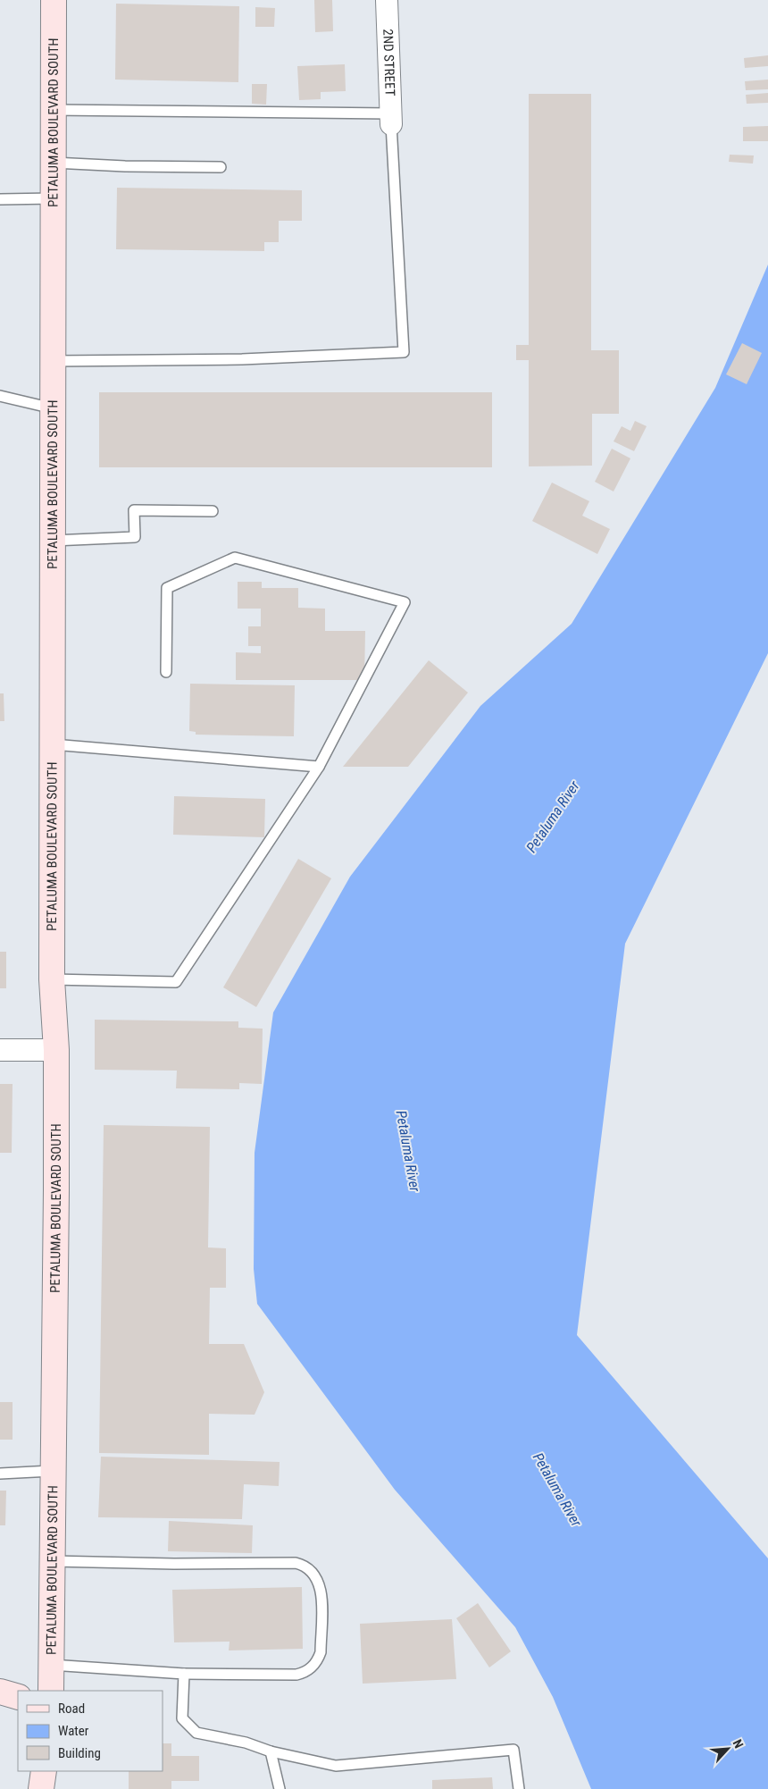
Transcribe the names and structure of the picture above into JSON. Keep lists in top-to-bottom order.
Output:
{
  "streets": {
    "main road": ["PETALUMA BOULEVARD SOUTH"],
    "street": ["2ND STREET"]
  },
  "water": ["Petaluma River"],
  "legend": ["Road", "Water", "Building"],
  "north": "top right"
}
